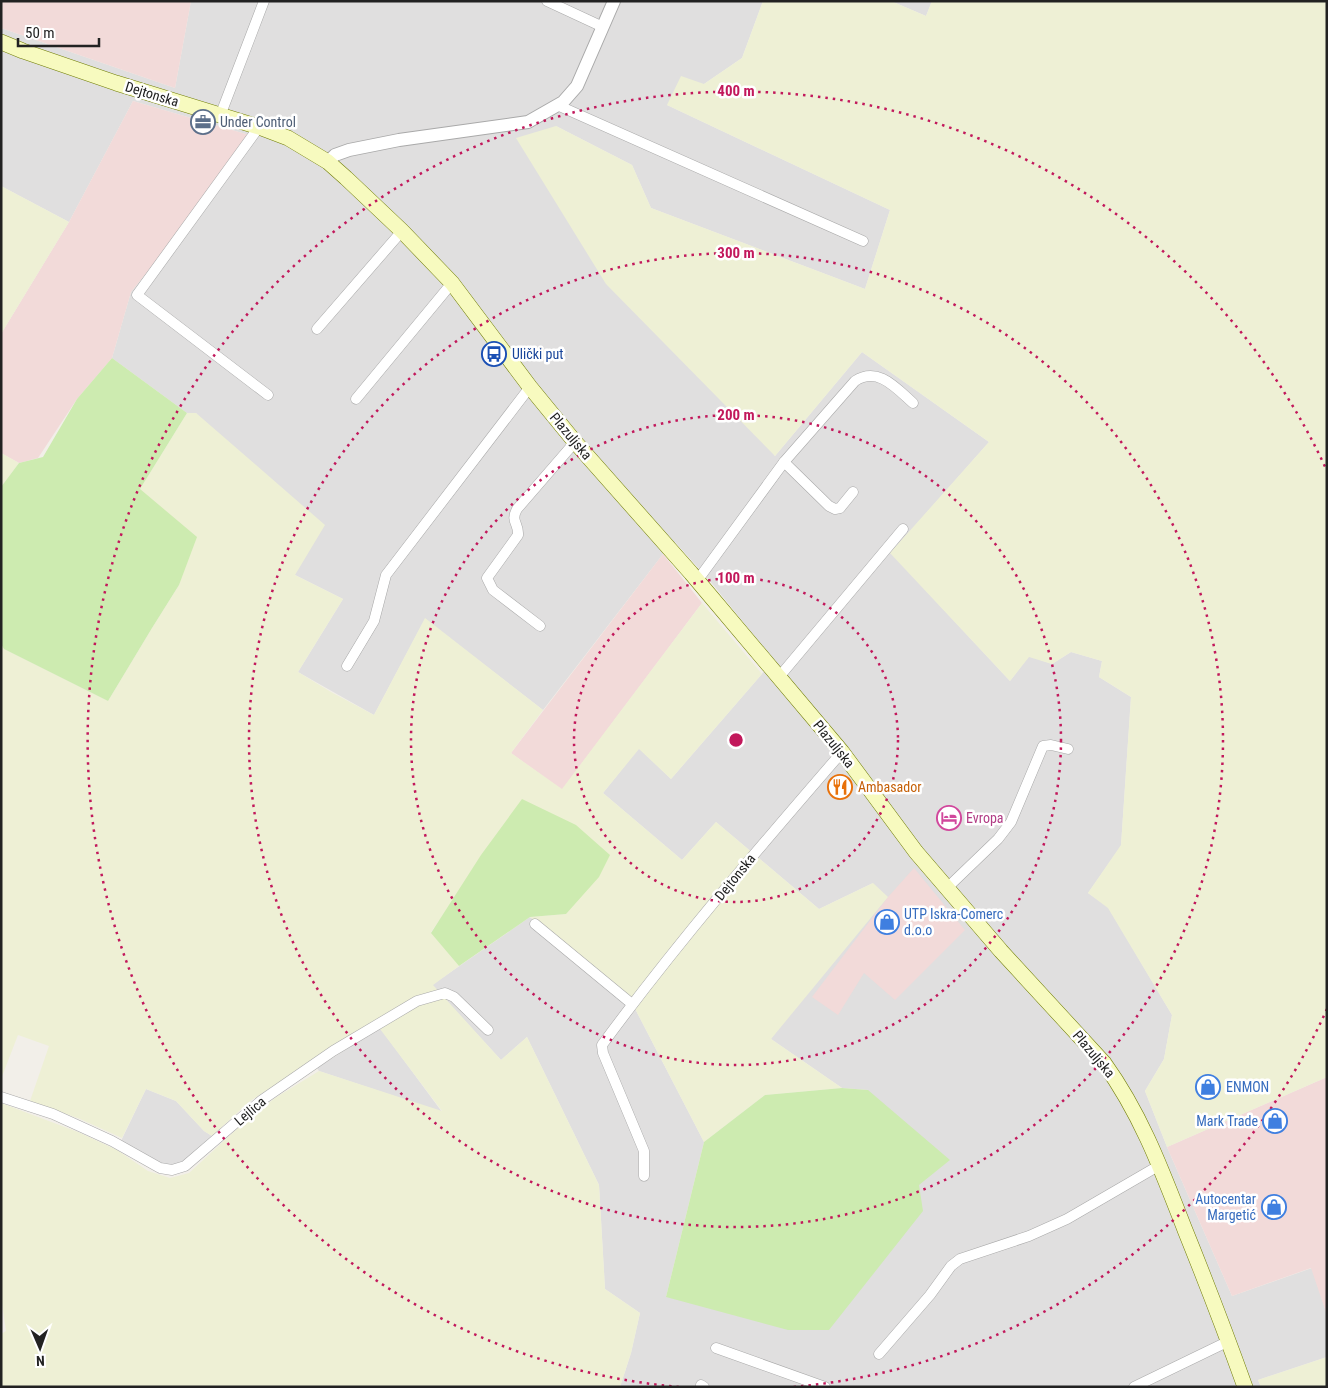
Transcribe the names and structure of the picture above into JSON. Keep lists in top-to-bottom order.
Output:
{
  "streets": {
    "main road": ["Dejtonska", "Plazuljska"],
    "street": ["Lejlica"]
  },
  "crossings": [
    ["Dejtonska", "Plazuljska"]
  ],
  "places": {
    "office": ["Under Control"],
    "bus stop": ["Ulički put"],
    "restaurant": ["Ambasador"],
    "hotel": ["Evropa"],
    "shop": [
      "UTP Iskra-Comerc d.o.o",
      "ENMON",
      "Mark Trade",
      "Autocentar Margetić"
    ]
  },
  "scale_bar": "50 m",
  "north": "bottom",
  "rings": [
    "400 m",
    "300 m",
    "200 m",
    "100 m"
  ]
}
